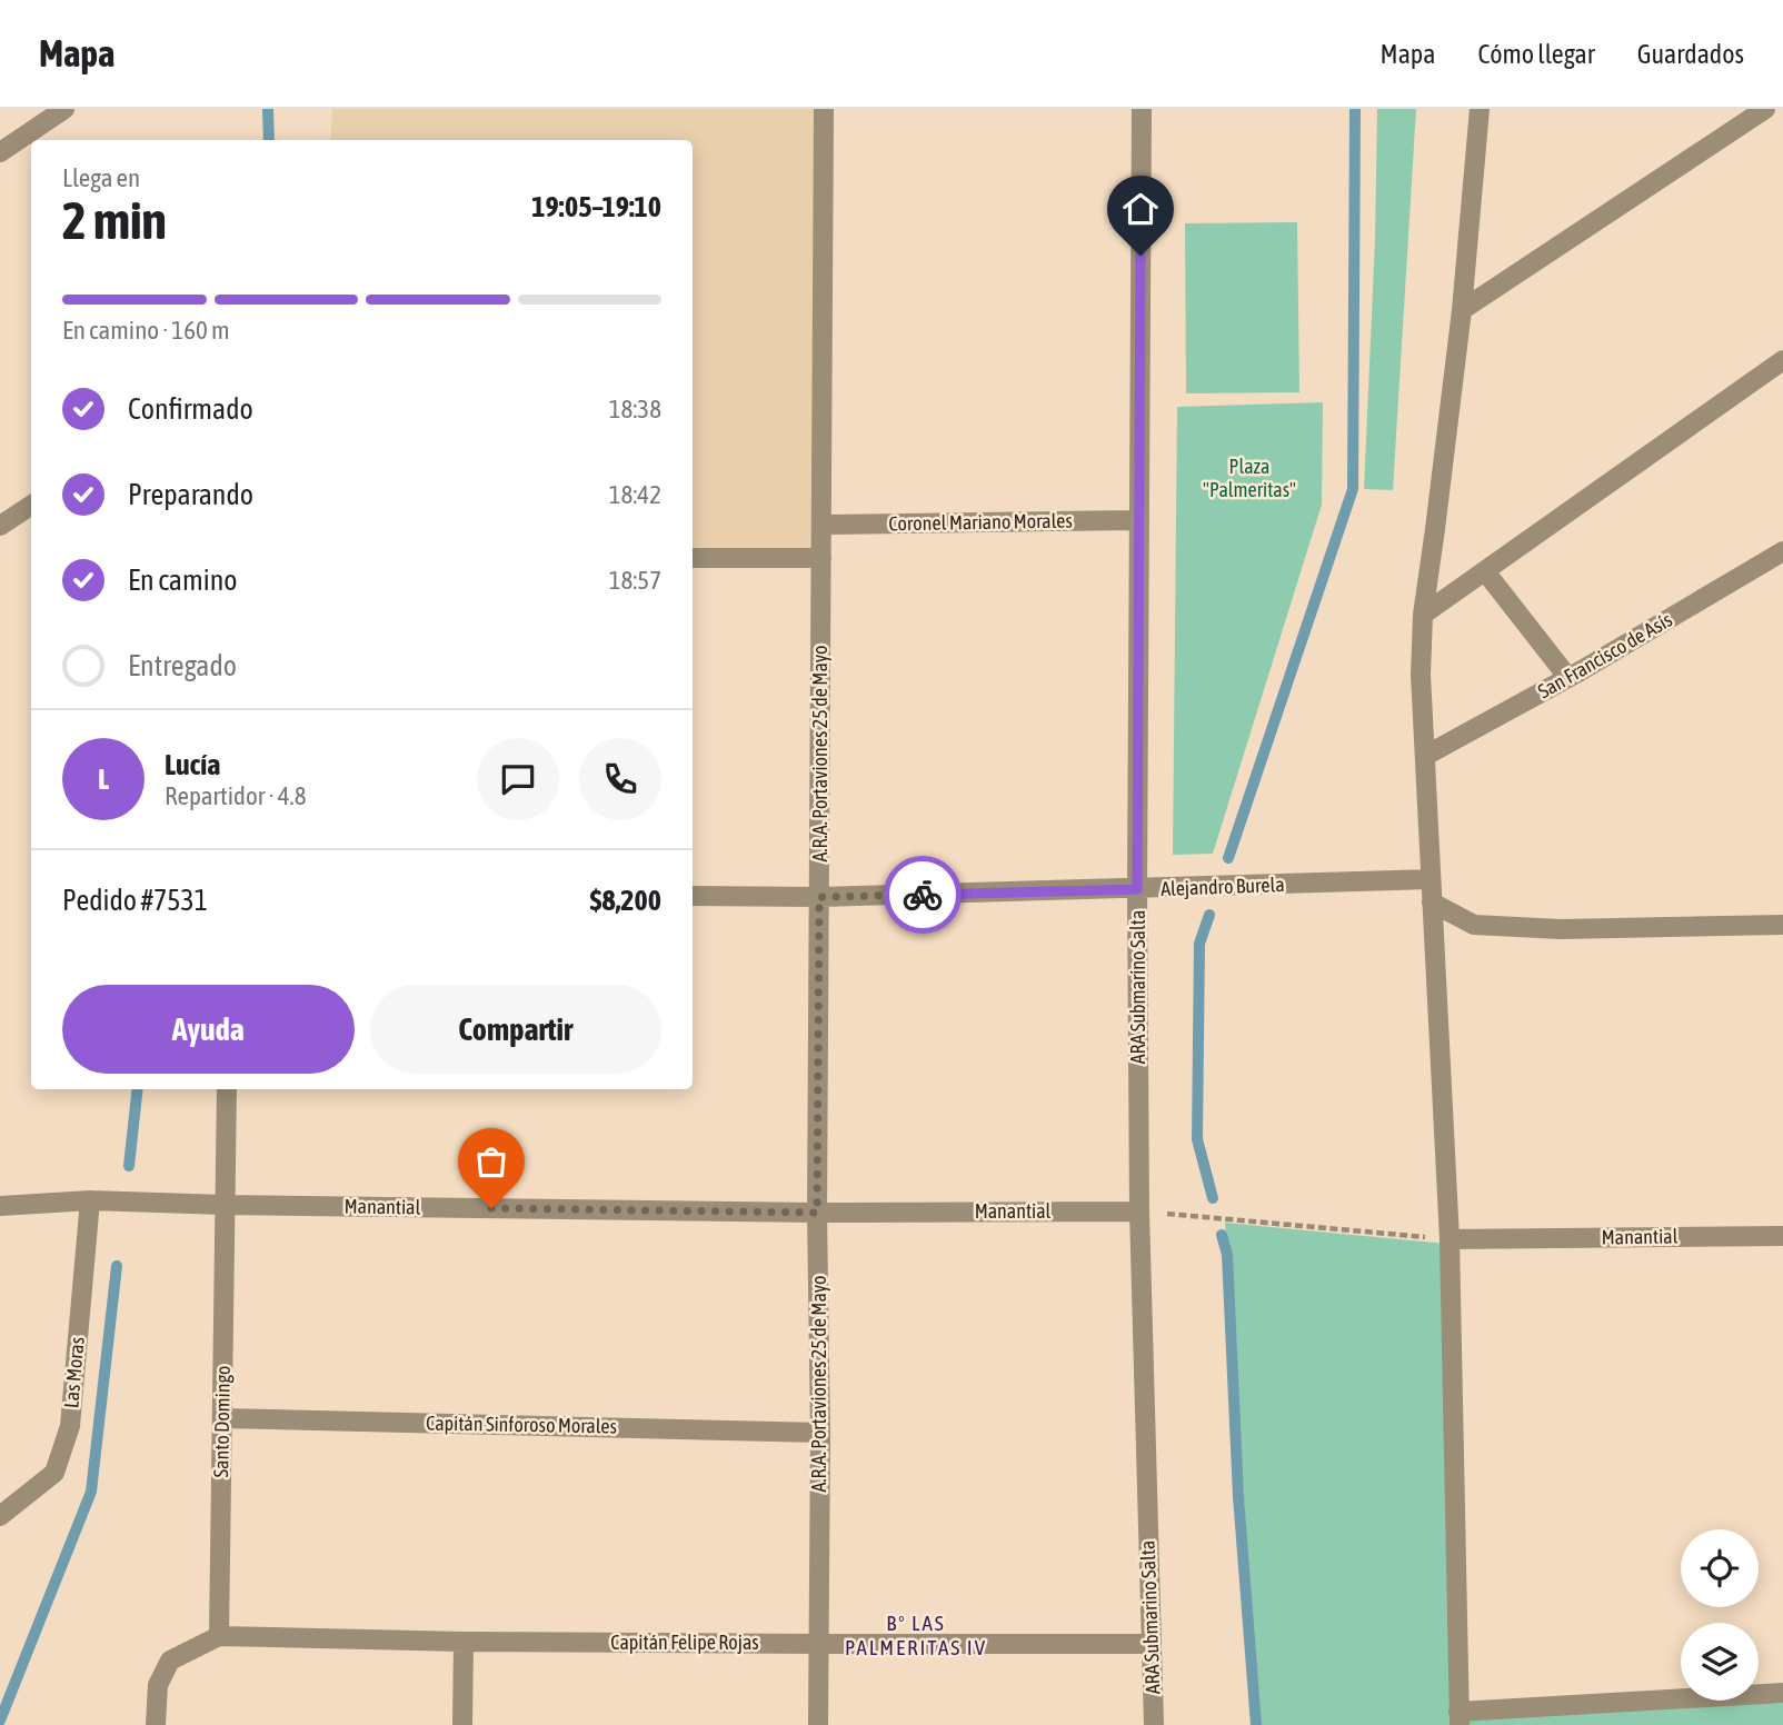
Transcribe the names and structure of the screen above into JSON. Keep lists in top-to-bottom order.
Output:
{
  "streets": {
    "street": [
      "Coronel Mariano Morales",
      "San Francisco de Asís",
      "A.R.A. Portaviones 25 de Mayo",
      "Alejandro Burela",
      "ARA Submarino Salta",
      "Manantial",
      "Las Moras",
      "Santo Domingo",
      "Capitán Sinforoso Morales",
      "Capitán Felipe Rojas"
    ]
  },
  "crossings": [
    ["Coronel Mariano Morales", "A.R.A. Portaviones 25 de Mayo"],
    ["Coronel Mariano Morales", "ARA Submarino Salta"],
    ["A.R.A. Portaviones 25 de Mayo", "Alejandro Burela"],
    ["A.R.A. Portaviones 25 de Mayo", "Manantial"],
    ["A.R.A. Portaviones 25 de Mayo", "Capitán Sinforoso Morales"],
    ["A.R.A. Portaviones 25 de Mayo", "Capitán Felipe Rojas"],
    ["Alejandro Burela", "ARA Submarino Salta"],
    ["ARA Submarino Salta", "Manantial"],
    ["ARA Submarino Salta", "Capitán Felipe Rojas"],
    ["Manantial", "Las Moras"],
    ["Manantial", "Santo Domingo"],
    ["Santo Domingo", "Capitán Sinforoso Morales"],
    ["Santo Domingo", "Capitán Felipe Rojas"]
  ],
  "districts": ["B° LAS PALMERITAS IV"],
  "parks": ["Plaza \"Palmeritas\""],
  "page": {
    "header": "Mapa",
    "nav": ["Mapa", "Cómo llegar", "Guardados"],
    "heading": ["2 min", "Llega en", "19:05–19:10"],
    "panel": [
      "Lucía",
      "Repartidor · 4.8",
      "Pedido #7531",
      "$8,200"
    ],
    "bar": "En camino · 160 m",
    "list": [
      ["Confirmado", "18:38"],
      ["Preparando", "18:42"],
      ["En camino", "18:57"],
      "Entregado"
    ],
    "round": "L",
    "buttons": ["Ayuda", "Compartir"]
  }
}
